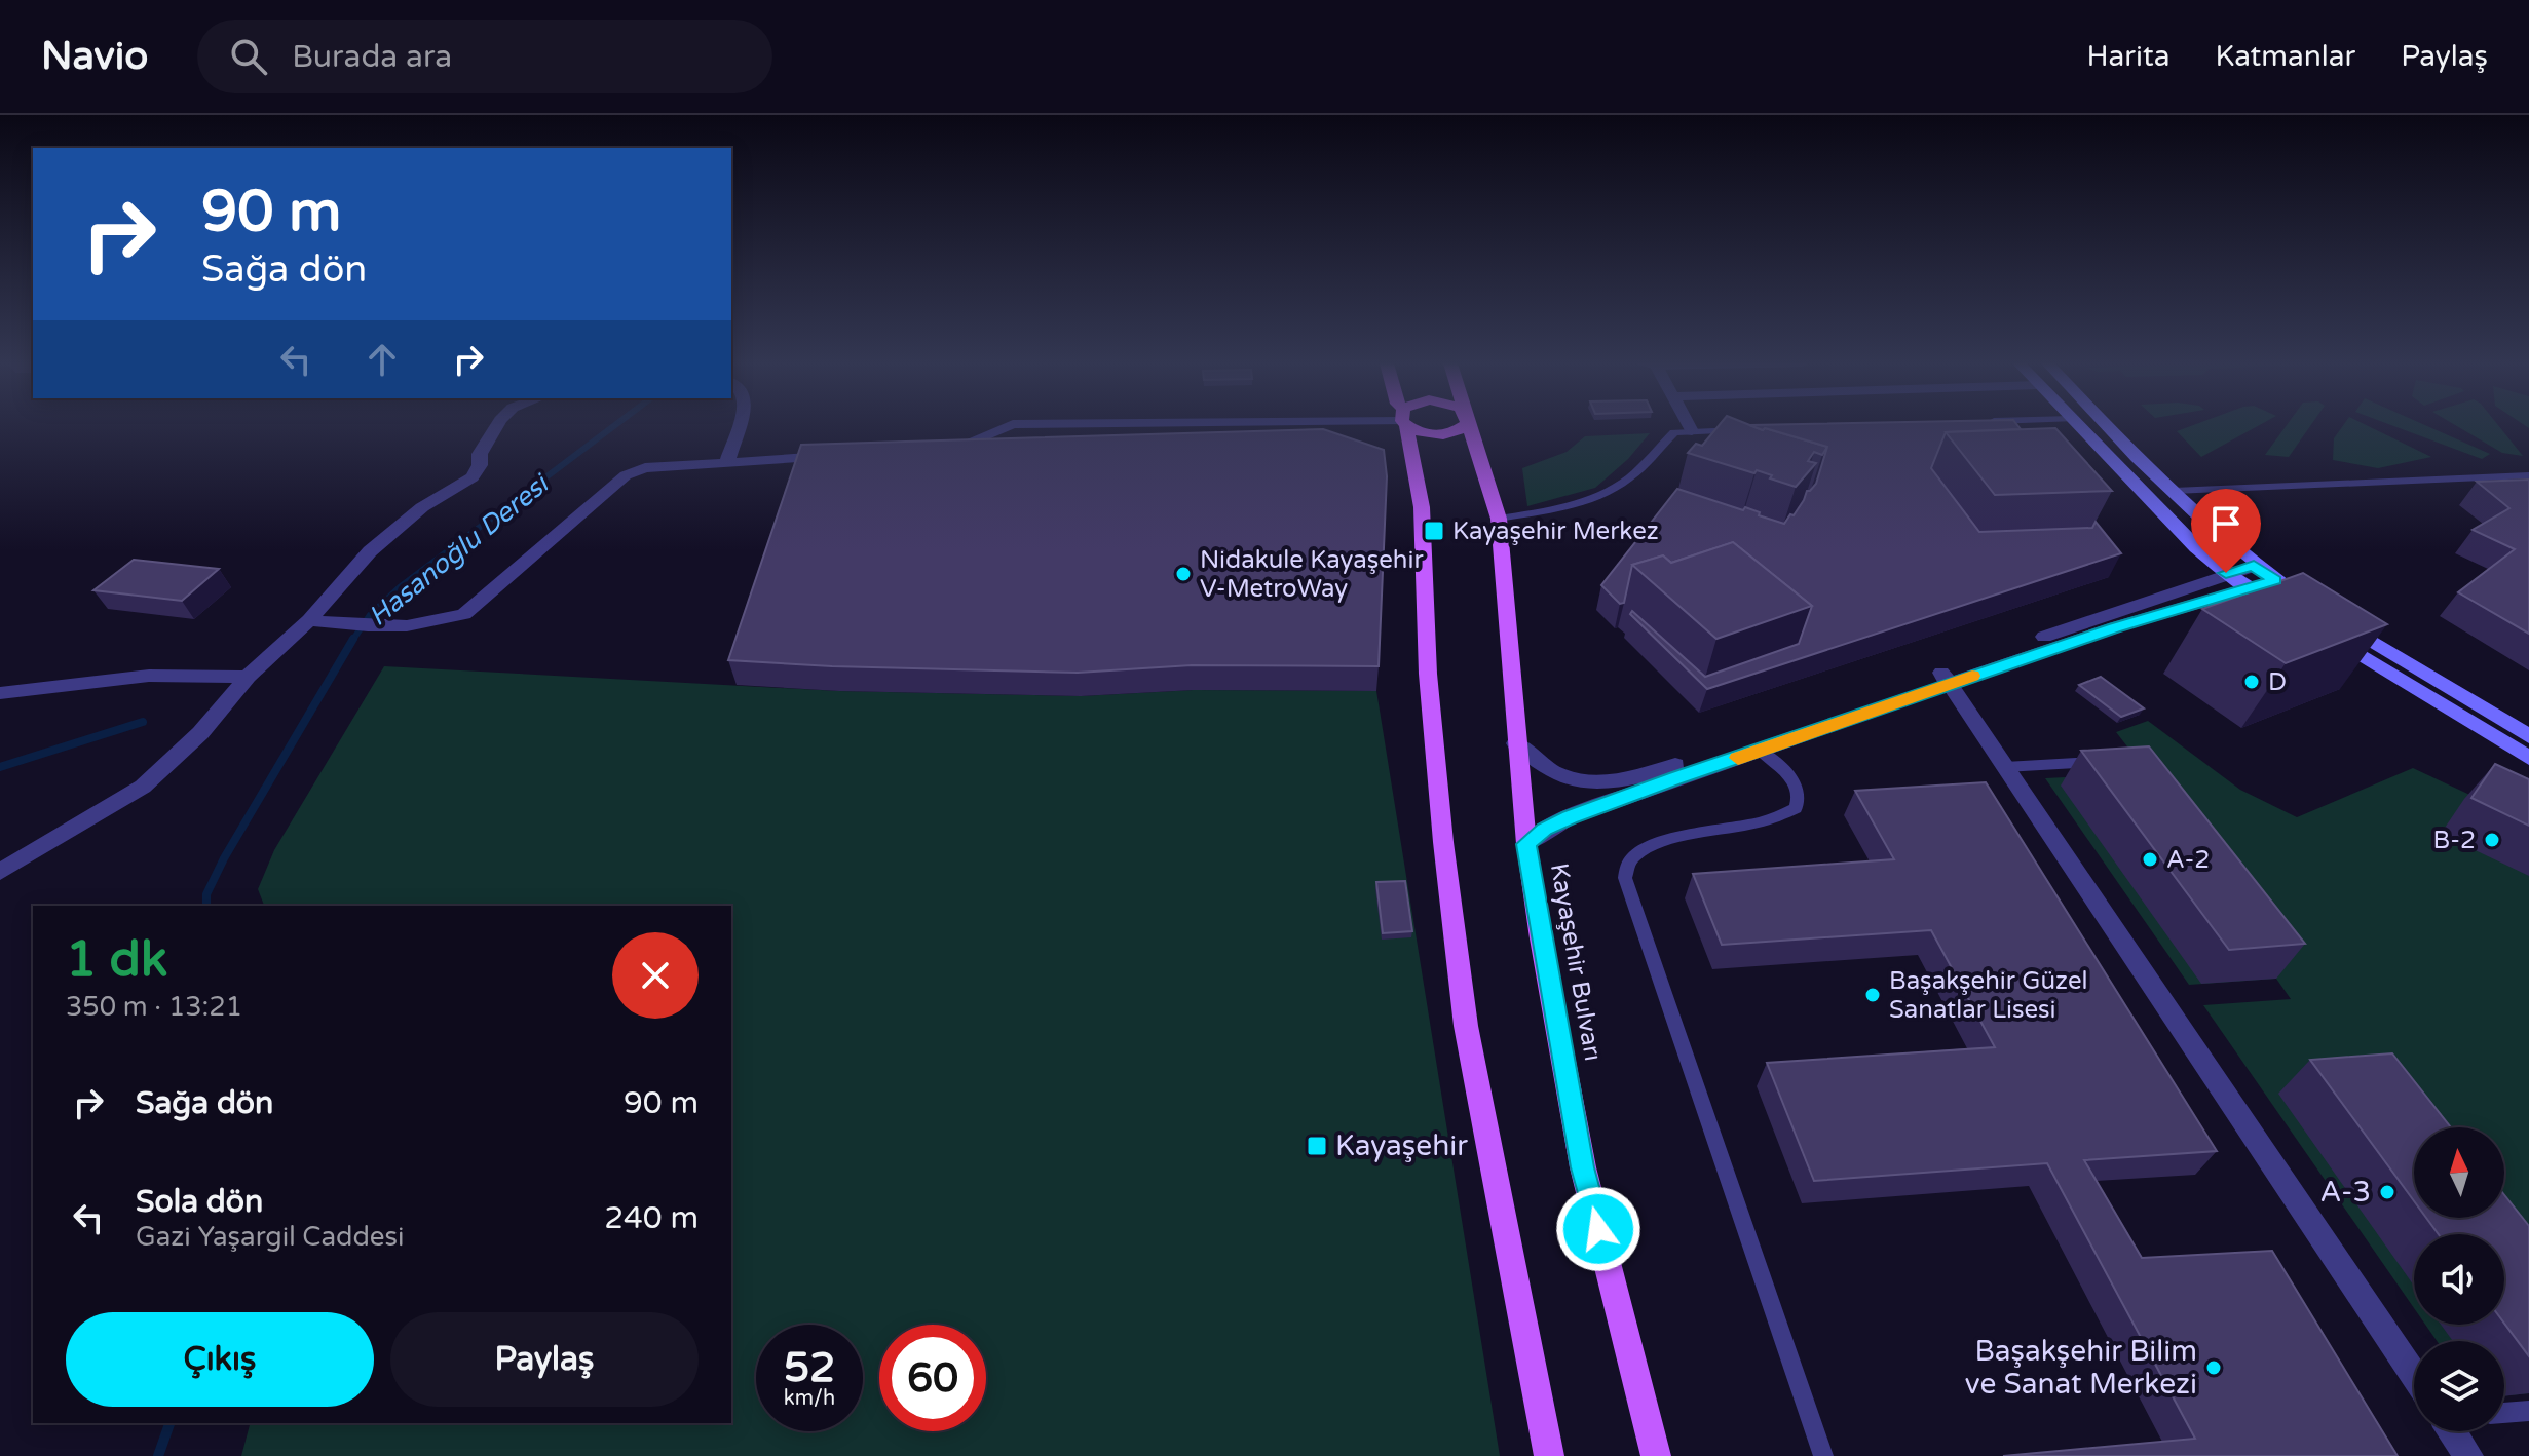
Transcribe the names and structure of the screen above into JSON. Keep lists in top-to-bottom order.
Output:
{
  "streets": {
    "main road": ["Kayaşehir Bulvarı"]
  },
  "water": ["Hasanoğlu Deresi"],
  "places": {
    "transit": ["Kayaşehir Merkez", "Kayaşehir"],
    "other": [
      "Nidakule Kayaşehir V-MetroWay",
      "D",
      "B-2",
      "A-2",
      "Başakşehir Güzel Sanatlar Lisesi",
      "A-3",
      "Başakşehir Bilim ve Sanat Merkezi"
    ]
  },
  "north": "top",
  "page": {
    "header": "Navio",
    "search": "Burada ara",
    "nav": ["Harita", "Katmanlar", "Paylaş"],
    "turn": ["90 m", "Sağa dön"],
    "heading": ["1 dk", "350 m · 13:21"],
    "list": [
      {
        "name": "Sağa dön",
        "value": "90 m"
      },
      {
        "name": "Sola dön",
        "note": "Gazi Yaşargil Caddesi",
        "value": "240 m"
      }
    ],
    "buttons": ["Çıkış", "Paylaş"],
    "speed": "52 km/h",
    "limit": "60"
  }
}
